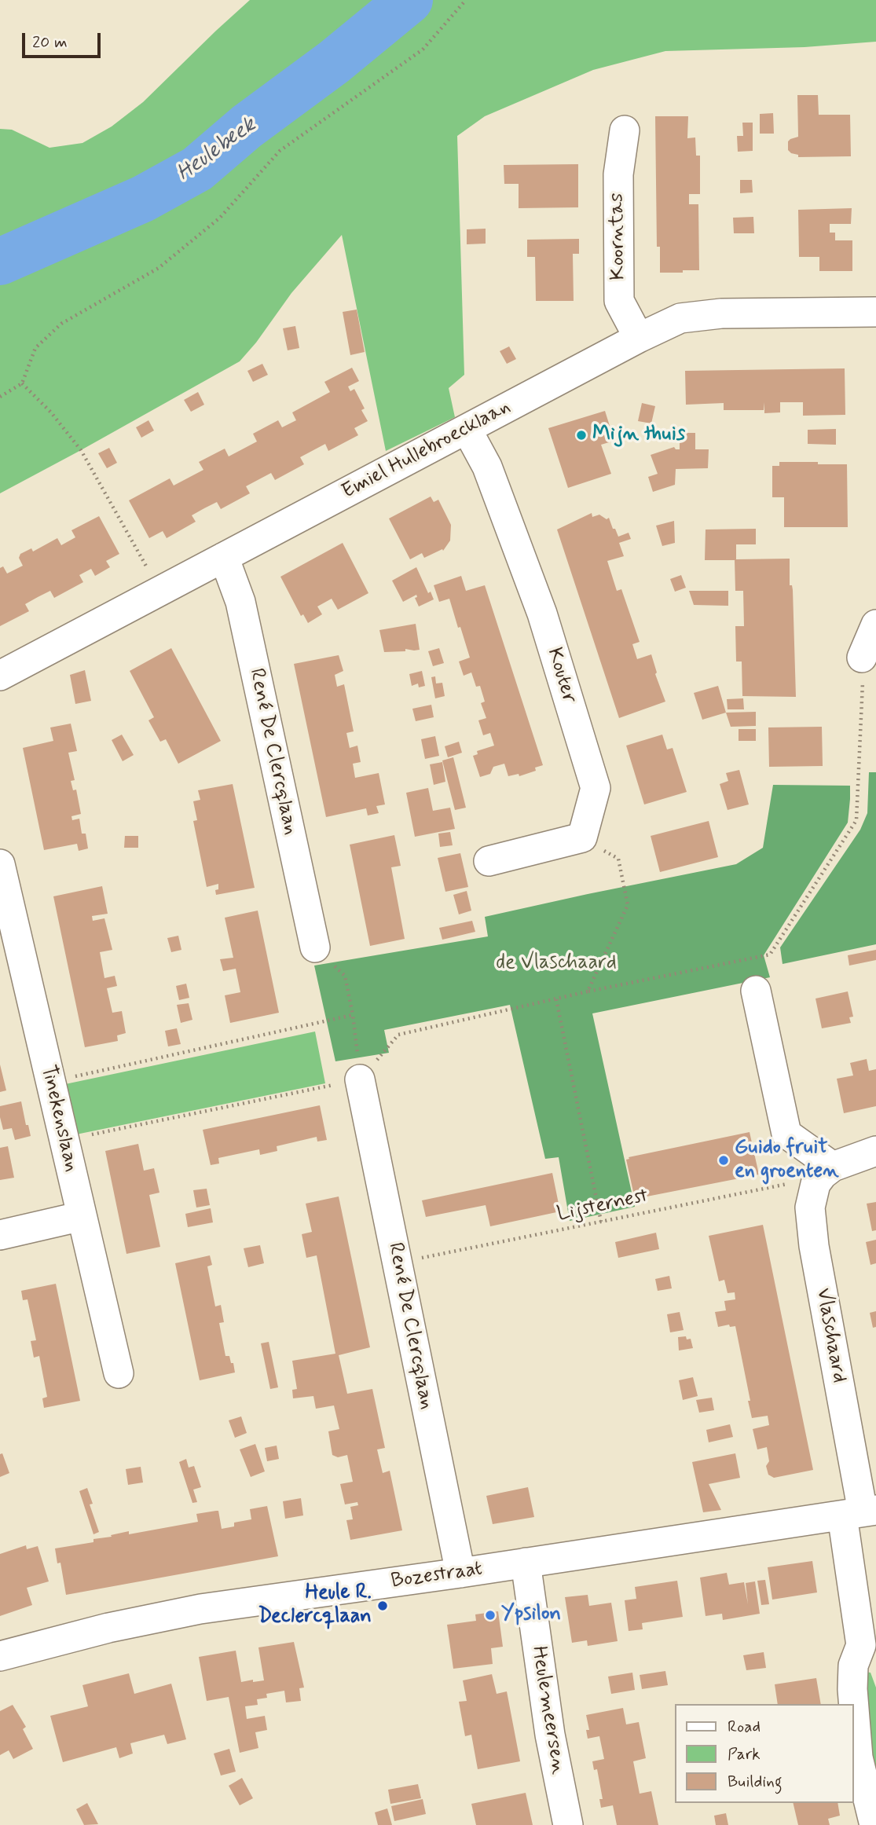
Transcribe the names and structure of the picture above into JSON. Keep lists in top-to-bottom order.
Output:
{
  "streets": {
    "street": [
      "Koorntas",
      "Emiel Hullebroecklaan",
      "Kouter",
      "René De Clercqlaan",
      "Tinekenslaan",
      "Vlaschaard",
      "Bozestraat",
      "Heulemeersen"
    ],
    "path": ["Lijsternest"]
  },
  "crossings": [
    ["Koorntas", "Emiel Hullebroecklaan"],
    ["Emiel Hullebroecklaan", "Kouter"],
    ["Emiel Hullebroecklaan", "René De Clercqlaan"],
    ["René De Clercqlaan", "Lijsternest"],
    ["René De Clercqlaan", "Bozestraat"],
    ["Lijsternest", "Vlaschaard"],
    ["Vlaschaard", "Bozestraat"],
    ["Bozestraat", "Heulemeersen"]
  ],
  "water": ["Heulebeek"],
  "parks": ["de Vlaschaard"],
  "places": [
    "Mijn thuis",
    "Guido fruit en groenten",
    "Heule R. Declercqlaan",
    "Ypsilon"
  ],
  "legend": ["Road", "Park", "Building"],
  "scale_bar": "20 m"
}
